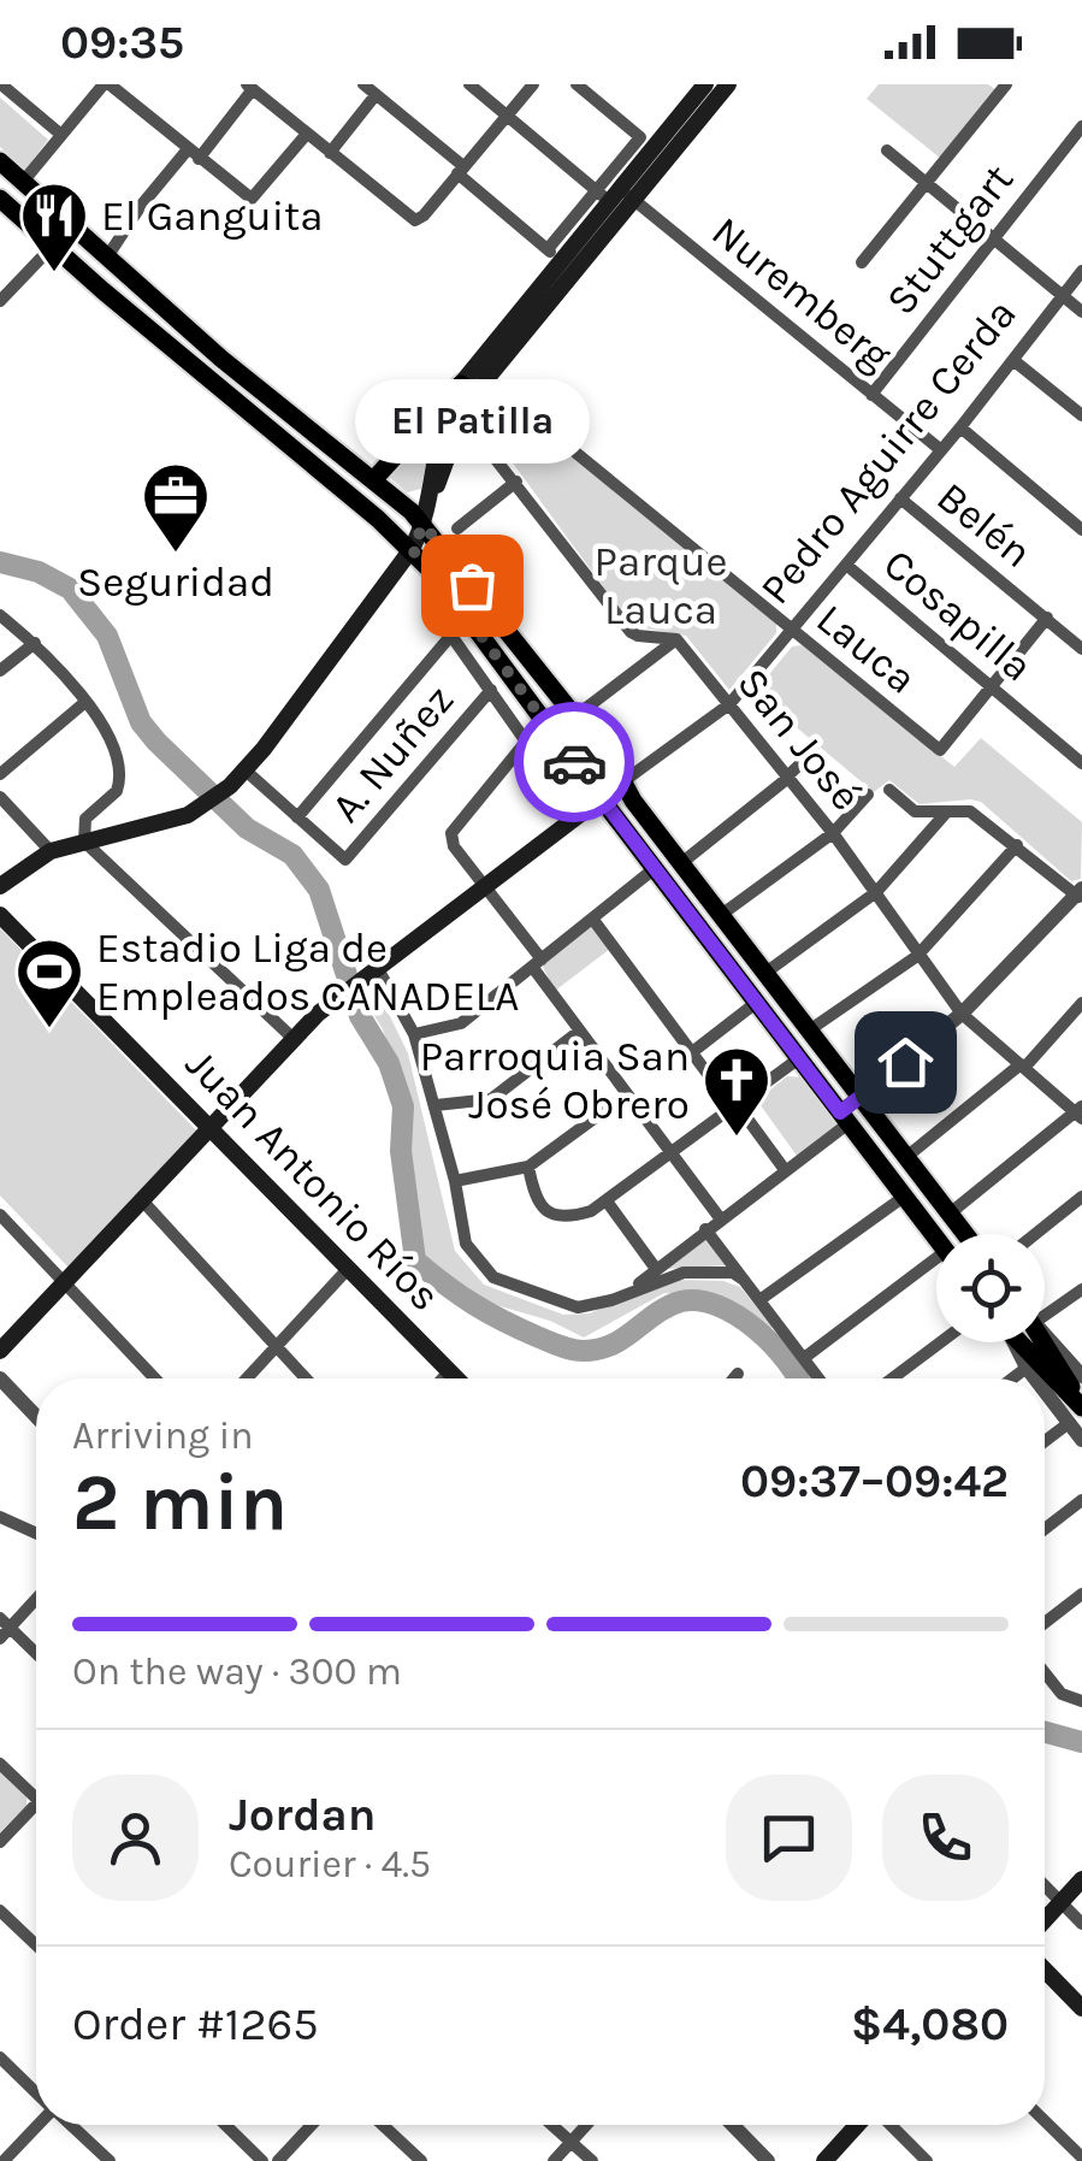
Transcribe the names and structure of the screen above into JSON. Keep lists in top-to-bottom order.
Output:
{
  "streets": {
    "main road": ["Pedro Aguirre Cerda", "Juan Antonio Ríos"],
    "street": [
      "Stuttgart",
      "Nuremberg",
      "Belén",
      "Cosapilla",
      "Lauca",
      "San José",
      "A. Nuñez"
    ]
  },
  "crossings": [
    ["Stuttgart", "Nuremberg"],
    ["Nuremberg", "Pedro Aguirre Cerda"],
    ["Pedro Aguirre Cerda", "Belén"],
    ["Pedro Aguirre Cerda", "Cosapilla"],
    ["Pedro Aguirre Cerda", "Lauca"],
    ["Pedro Aguirre Cerda", "San José"],
    ["Pedro Aguirre Cerda", "Juan Antonio Ríos"],
    ["Cosapilla", "Lauca"]
  ],
  "parks": ["Parque Lauca"],
  "places": {
    "restaurant": ["El Ganguita"],
    "office": ["Seguridad"],
    "other": ["El Patilla"],
    "sports": ["Estadio Liga de Empleados CANADELA"],
    "church": ["Parroquia San José Obrero"]
  },
  "page": {
    "status": "09:35",
    "bubble": "El Patilla",
    "heading": ["2 min", "Arriving in", "09:37–09:42"],
    "panel": [
      "Jordan",
      "Courier · 4.5",
      "Order #1265",
      "$4,080"
    ],
    "bar": "On the way · 300 m"
  }
}
